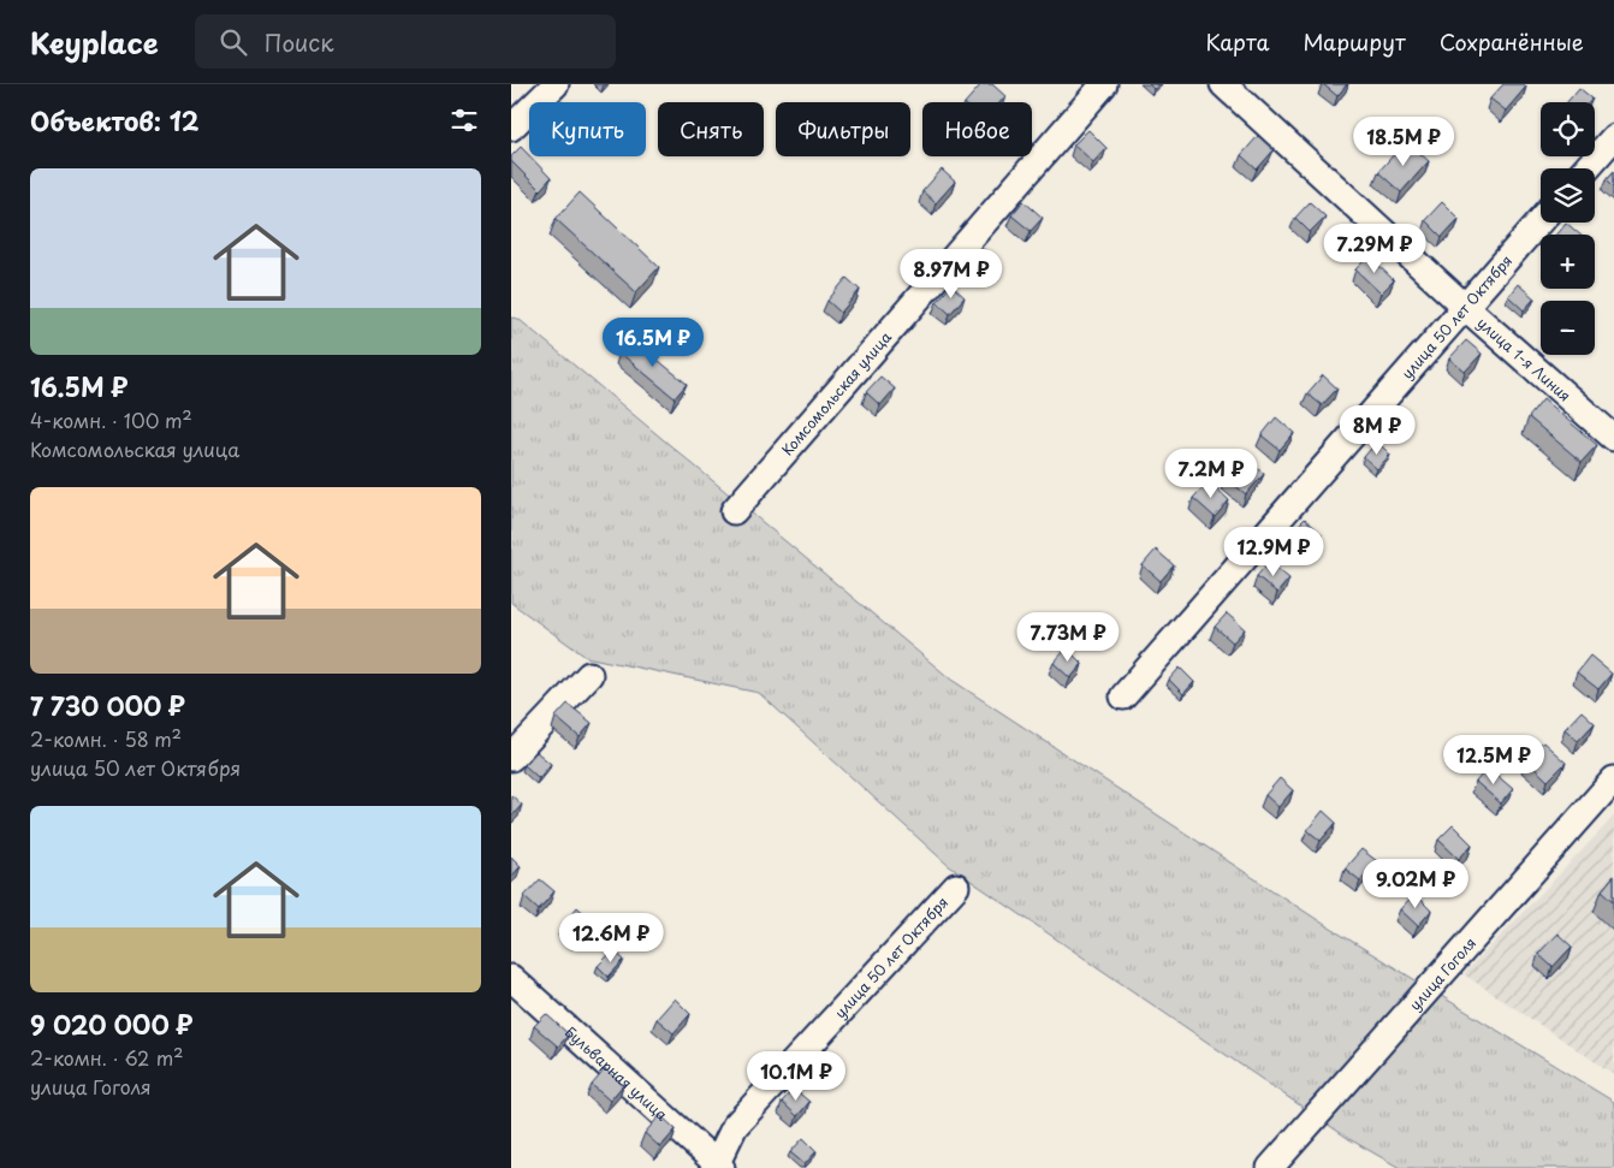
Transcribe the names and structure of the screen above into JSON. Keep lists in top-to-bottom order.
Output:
{
  "streets": {
    "street": [
      "улица 50 лет Октября",
      "улица 1-я Линия",
      "Комсомольская улица",
      "улица Гоголя",
      "Бульварная улица"
    ]
  },
  "crossings": [
    ["улица 50 лет Октября", "улица 1-я Линия"],
    ["улица 50 лет Октября", "Бульварная улица"]
  ],
  "page": {
    "header": "Keyplace",
    "search": "Поиск",
    "nav": ["Карта", "Маршрут", "Сохранённые"],
    "heading": "Объектов: 12",
    "map_buttons": ["+", "−"],
    "chip": [
      "Купить",
      "Снять",
      "Фильтры",
      "Новое"
    ],
    "price": [
      "18.5M ₽",
      "7.29M ₽",
      "8.97M ₽",
      "16.5M ₽",
      "8M ₽",
      "7.2M ₽",
      "12.9M ₽",
      "7.73M ₽",
      "12.5M ₽",
      "9.02M ₽",
      "12.6M ₽",
      "10.1M ₽"
    ],
    "list": [
      {
        "name": "16.5M ₽",
        "note": "4-комн. · 100 m² · Комсомольская улица"
      },
      {
        "name": "7 730 000 ₽",
        "note": "2-комн. · 58 m² · улица 50 лет Октября"
      },
      {
        "name": "9 020 000 ₽",
        "note": "2-комн. · 62 m² · улица Гоголя"
      }
    ]
  }
}
